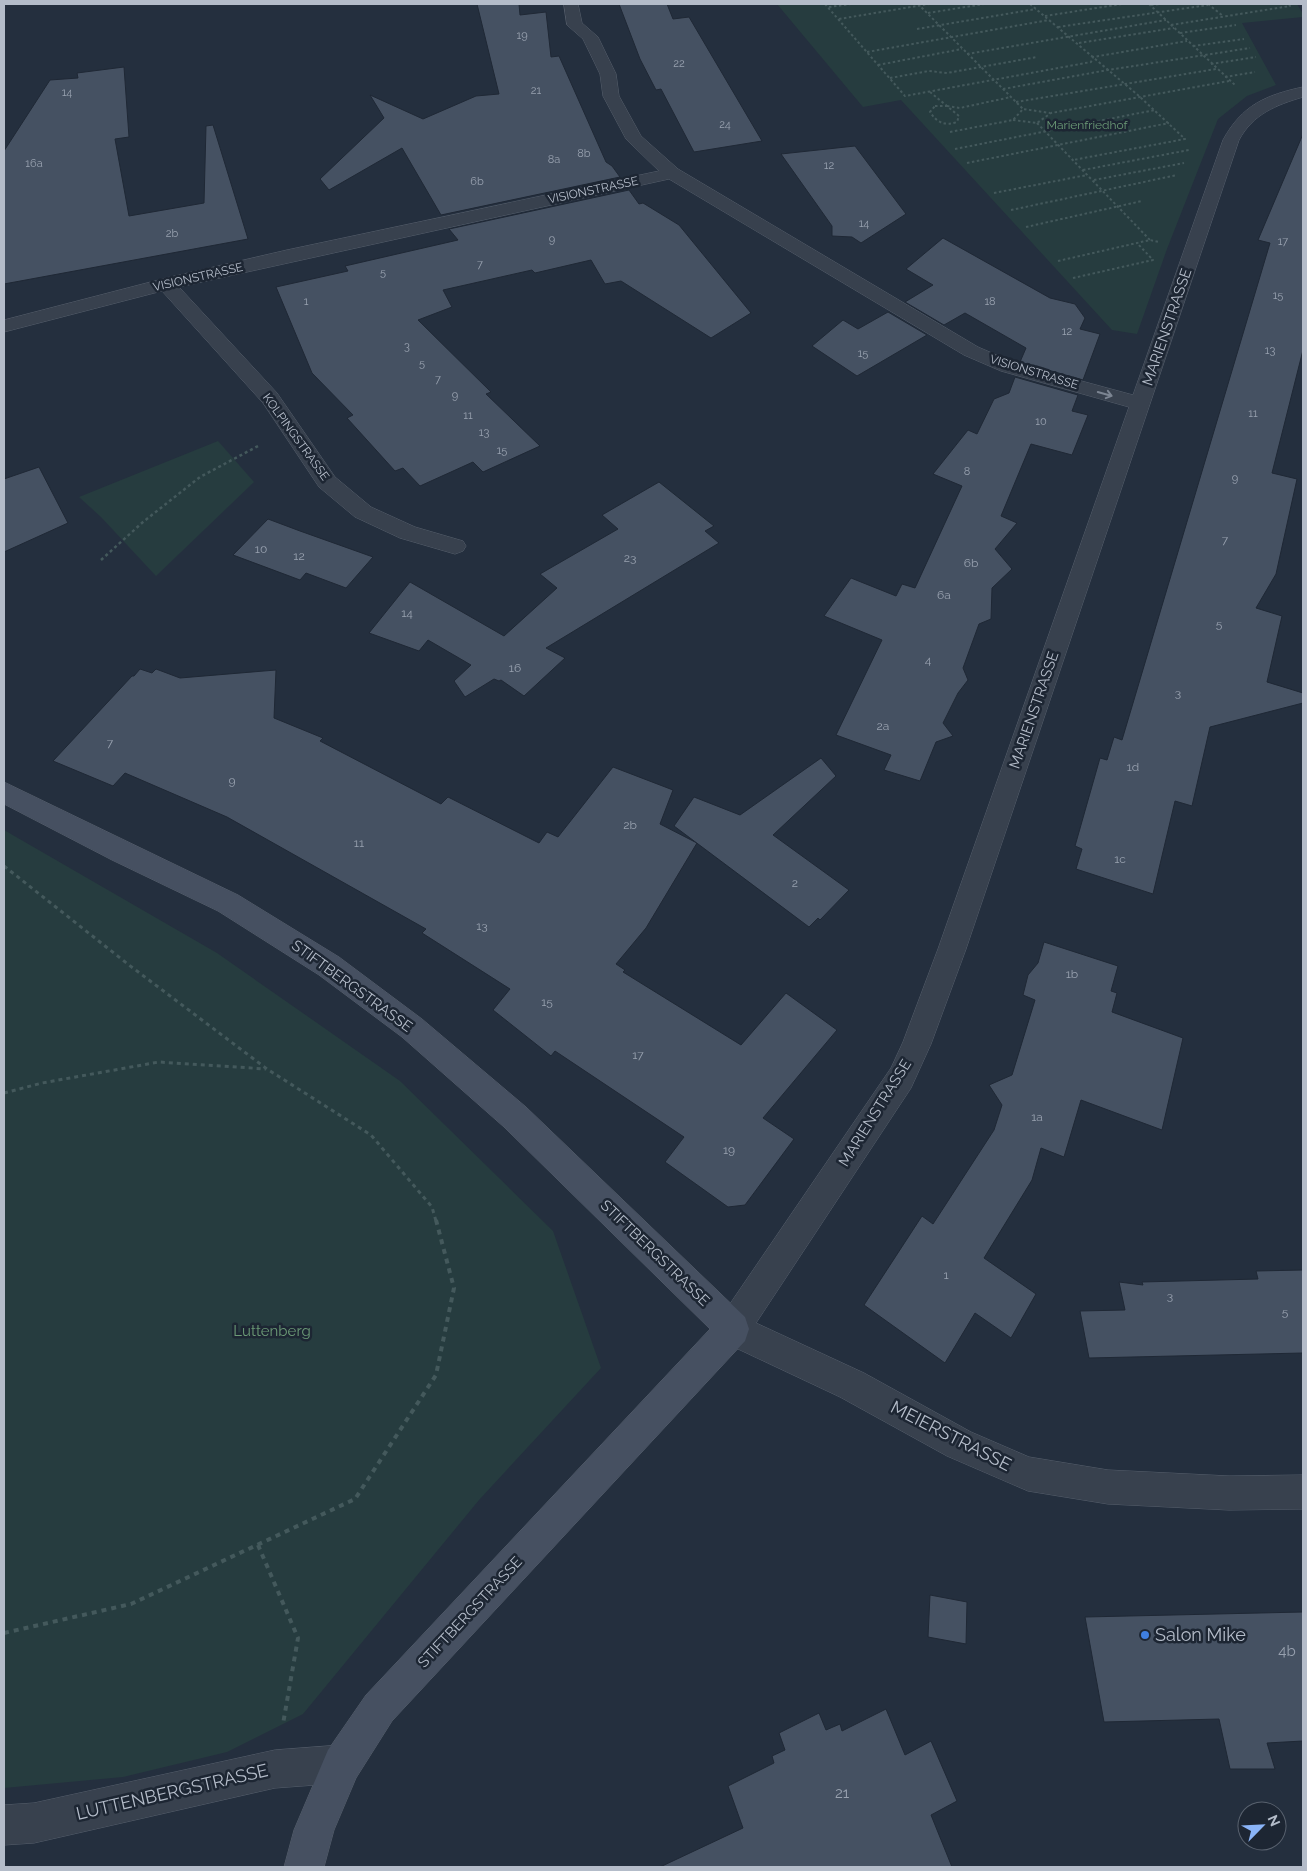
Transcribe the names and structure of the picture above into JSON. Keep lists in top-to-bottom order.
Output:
{
  "streets": {
    "street": [
      "VISIONSTRASSE",
      "MARIENSTRASSE",
      "KOLPINGSTRASSE",
      "STIFTBERGSTRASSE",
      "MEIERSTRASSE",
      "LUTTENBERGSTRASSE"
    ]
  },
  "crossings": [
    ["VISIONSTRASSE", "MARIENSTRASSE"],
    ["VISIONSTRASSE", "KOLPINGSTRASSE"],
    ["MARIENSTRASSE", "STIFTBERGSTRASSE"],
    ["MARIENSTRASSE", "MEIERSTRASSE"],
    ["STIFTBERGSTRASSE", "MEIERSTRASSE"],
    ["STIFTBERGSTRASSE", "LUTTENBERGSTRASSE"]
  ],
  "one_way": ["VISIONSTRASSE"],
  "parks": ["Marienfriedhof", "Luttenberg"],
  "places": ["Salon Mike"],
  "house_numbers": [
    "19",
    "22",
    "21",
    "14",
    "24",
    "8b",
    "8a",
    "16a",
    "12",
    "6b",
    "14",
    "2b",
    "9",
    "17",
    "7",
    "5",
    "15",
    "1",
    "18",
    "12",
    "3",
    "13",
    "15",
    "5",
    "7",
    "9",
    "11",
    "11",
    "10",
    "13",
    "15",
    "8",
    "9",
    "7",
    "10",
    "12",
    "23",
    "6b",
    "6a",
    "14",
    "5",
    "4",
    "16",
    "3",
    "2a",
    "7",
    "1d",
    "9",
    "2b",
    "11",
    "1c",
    "2",
    "13",
    "1b",
    "15",
    "17",
    "1a",
    "19",
    "1",
    "3",
    "5",
    "4b",
    "21"
  ],
  "north": "top right"
}
